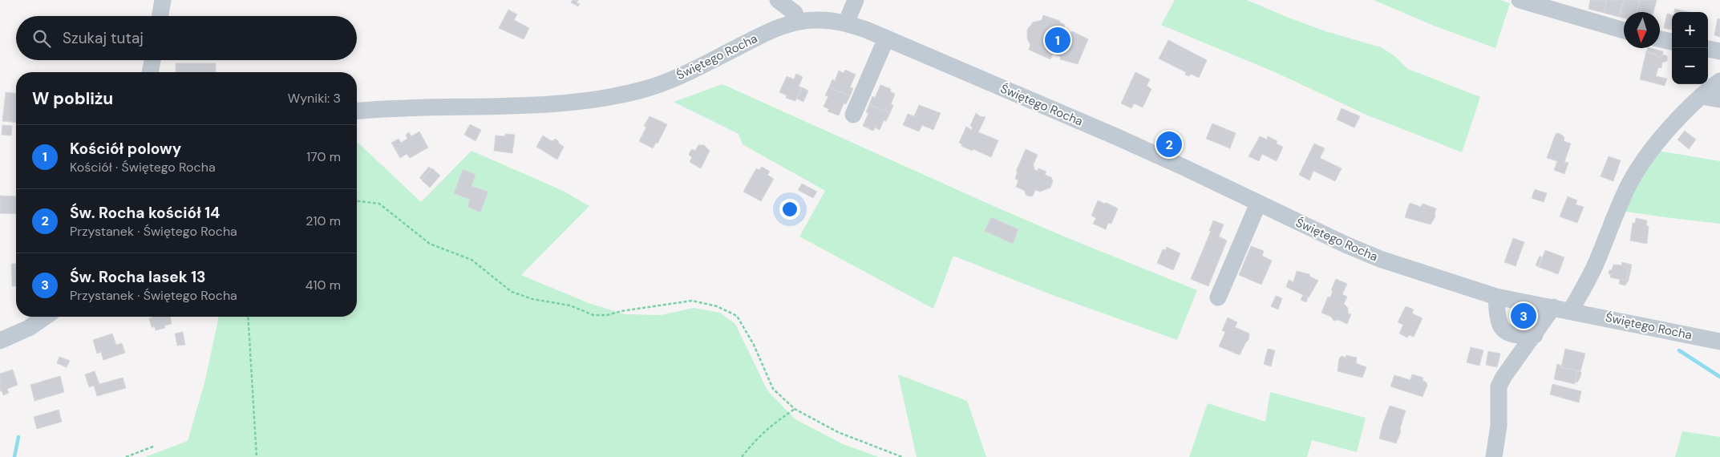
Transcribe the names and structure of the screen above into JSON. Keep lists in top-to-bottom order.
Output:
{
  "streets": {
    "street": ["Świętego Rocha"]
  },
  "north": "bottom",
  "page": {
    "map_buttons": ["+", "−"],
    "search": "Szukaj tutaj",
    "pins": ["1", "2", "3"],
    "heading": ["W pobliżu", "Wyniki: 3"],
    "list": [
      {
        "mark": "1",
        "name": "Kościół polowy",
        "note": "Kościół · Świętego Rocha",
        "value": "170 m"
      },
      {
        "mark": "2",
        "name": "Św. Rocha kościół 14",
        "note": "Przystanek · Świętego Rocha",
        "value": "210 m"
      },
      {
        "mark": "3",
        "name": "Św. Rocha lasek 13",
        "note": "Przystanek · Świętego Rocha",
        "value": "410 m"
      }
    ]
  }
}
